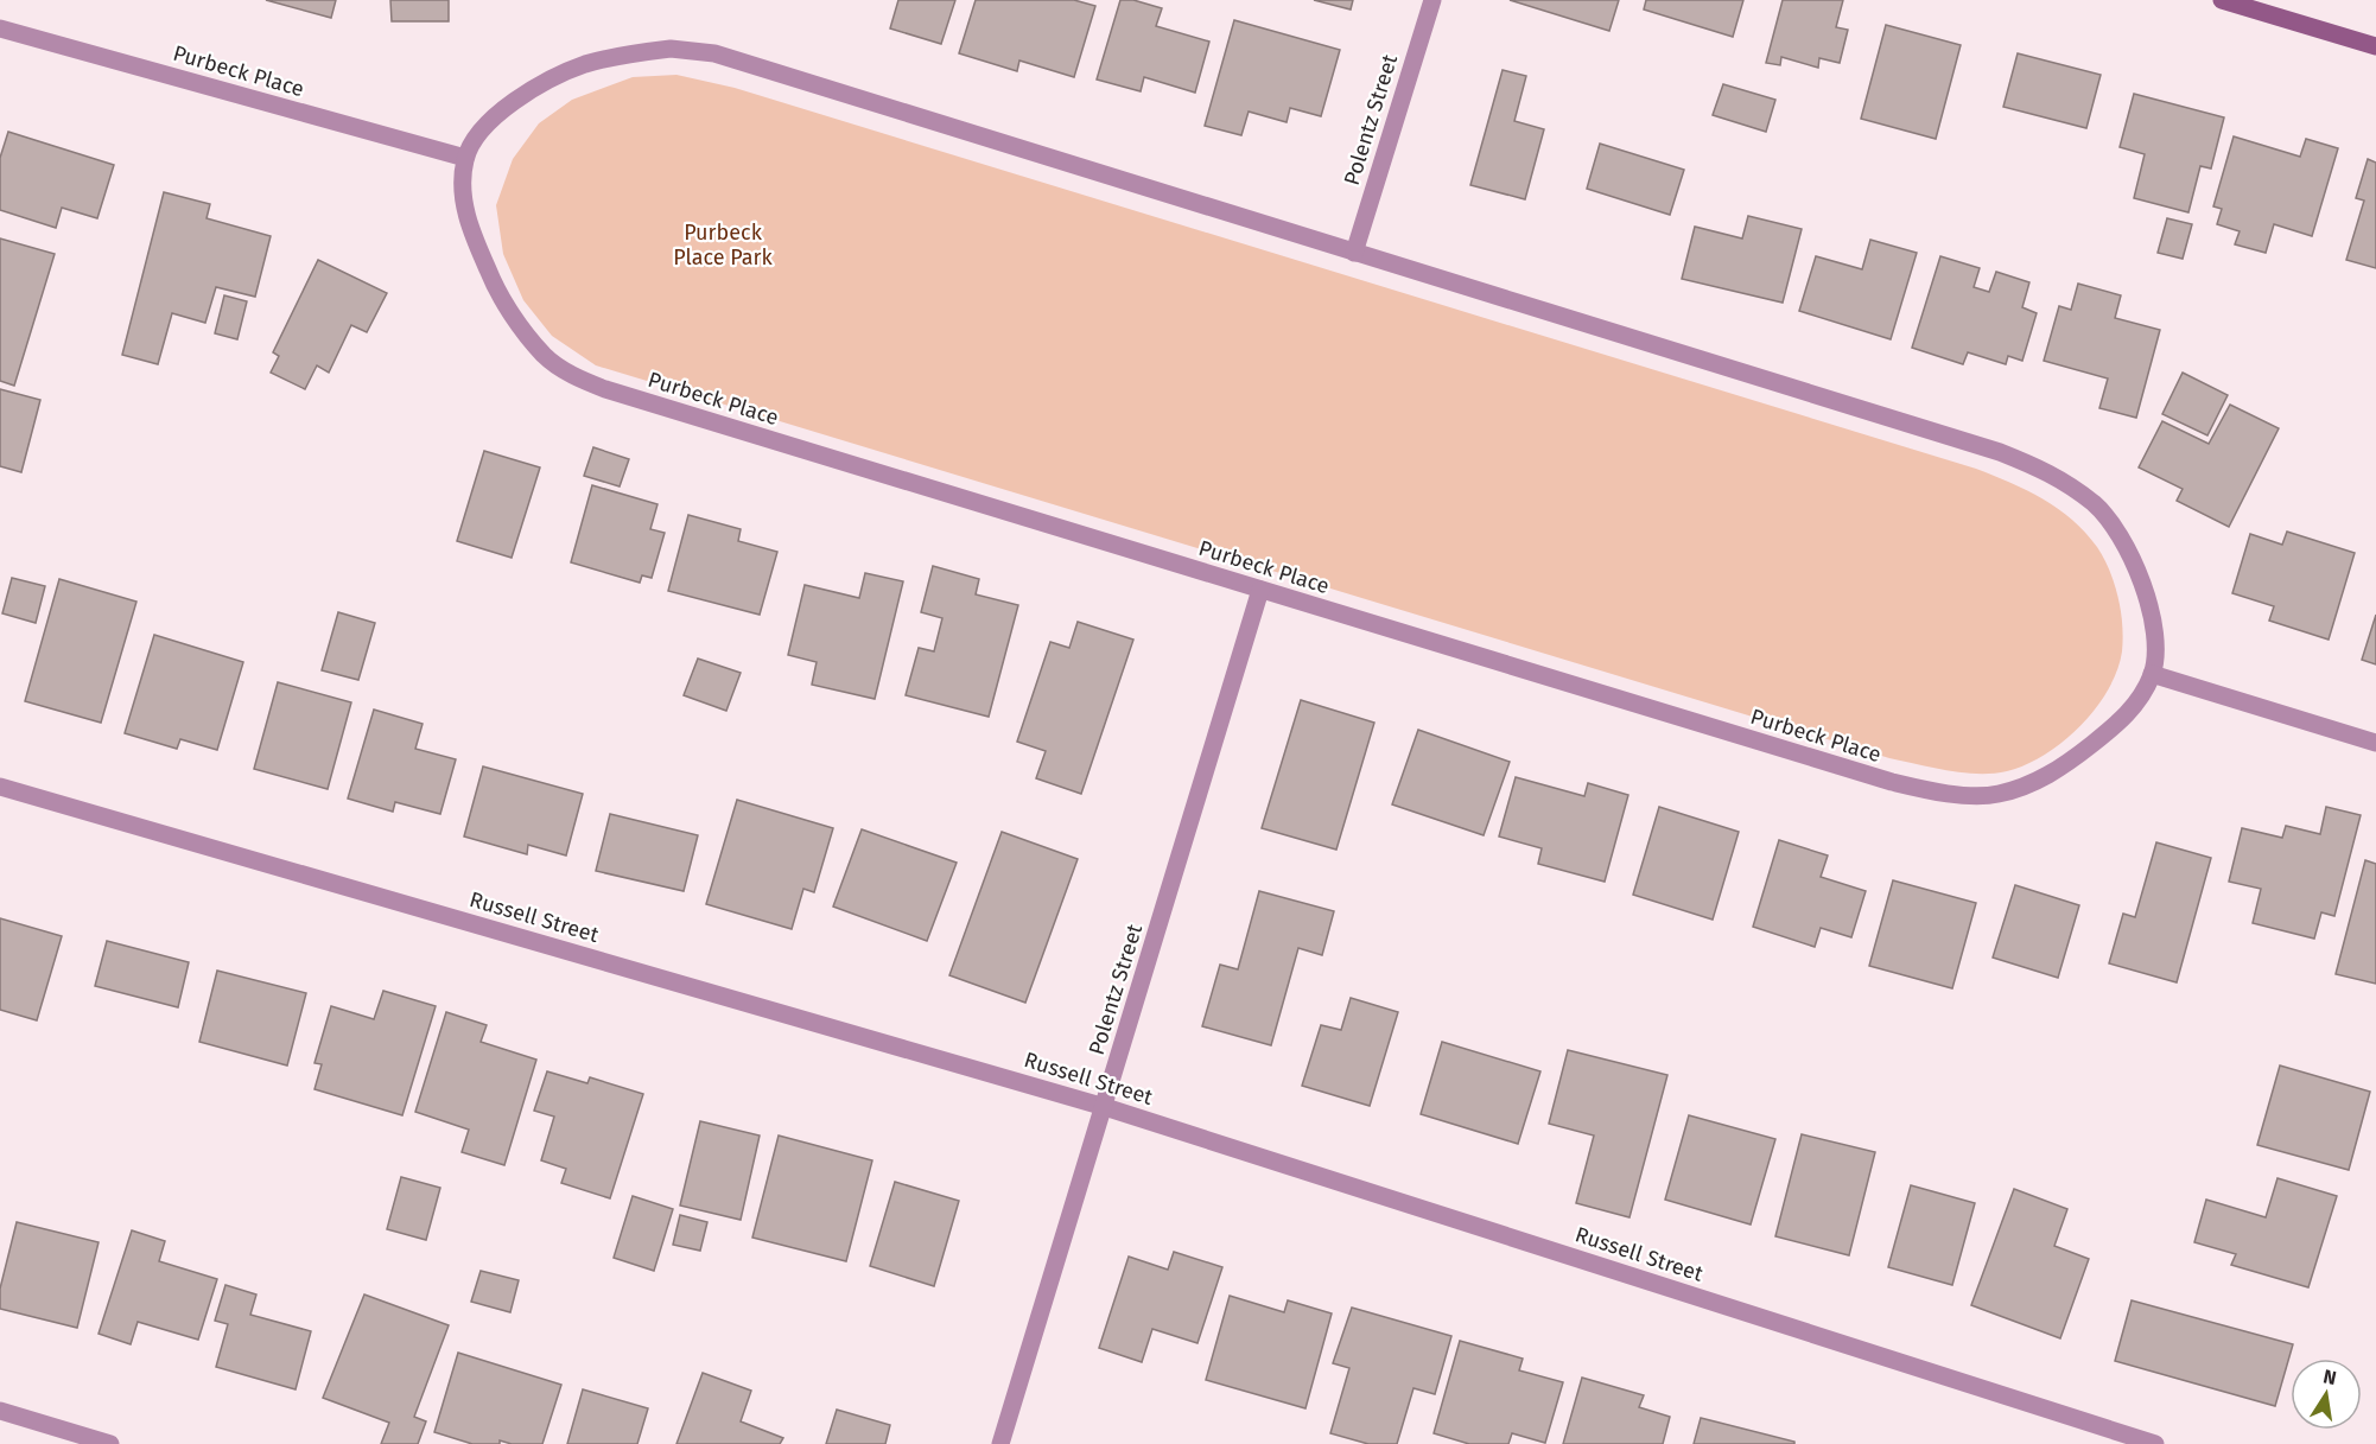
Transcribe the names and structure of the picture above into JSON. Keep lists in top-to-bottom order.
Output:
{
  "streets": {
    "street": ["Purbeck Place", "Polentz Street", "Russell Street"]
  },
  "crossings": [
    ["Purbeck Place", "Polentz Street"],
    ["Polentz Street", "Russell Street"]
  ],
  "parks": ["Purbeck Place Park"],
  "north": "top"
}
